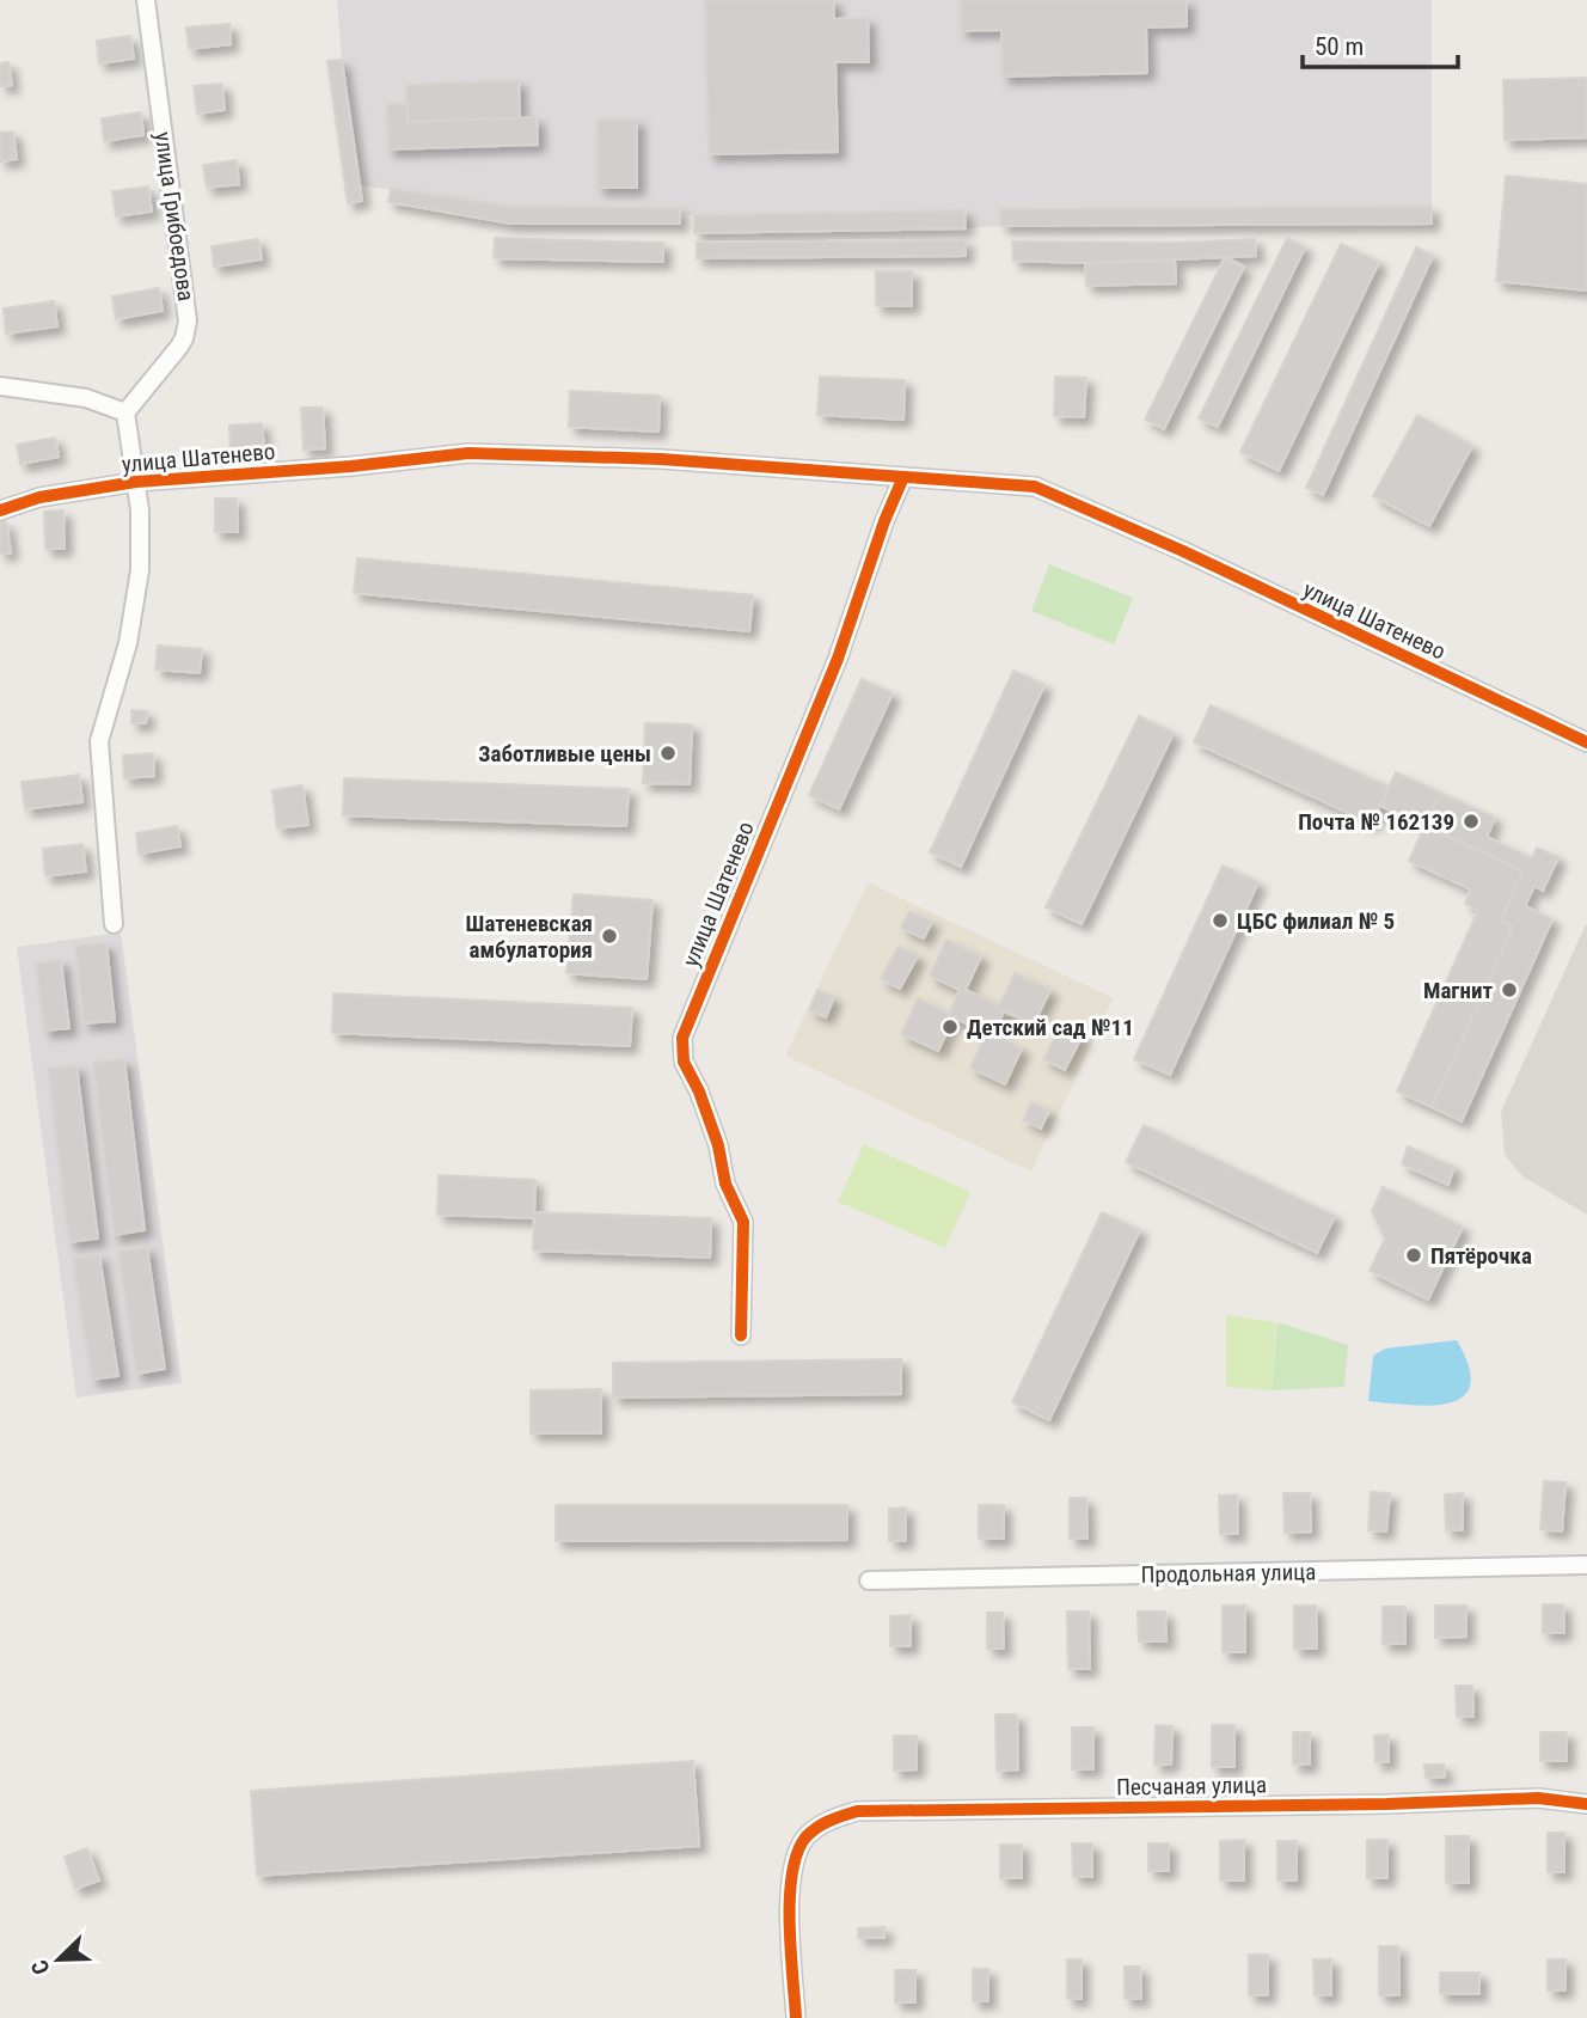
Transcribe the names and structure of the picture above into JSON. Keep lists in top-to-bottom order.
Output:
{
  "streets": {
    "street": [
      "улица Грибоедова",
      "улица Шатенево",
      "Продольная улица",
      "Песчаная улица"
    ]
  },
  "places": [
    "Заботливые цены",
    "Почта № 162139",
    "ЦБС филиал № 5",
    "Шатеневская амбулатория",
    "Магнит",
    "Детский сад №11",
    "Пятёрочка"
  ],
  "scale_bar": "50 m",
  "north": "bottom left"
}
